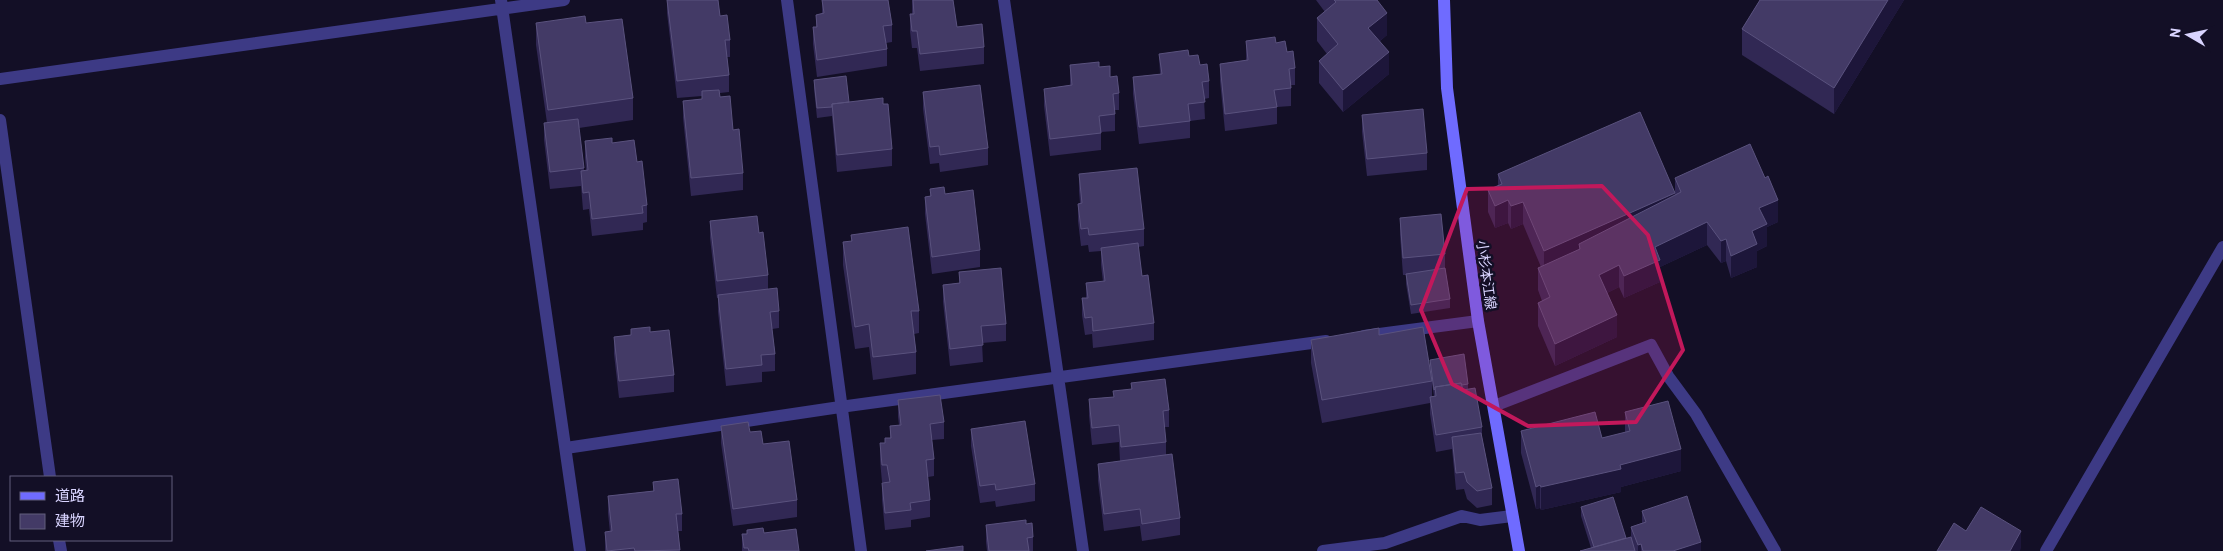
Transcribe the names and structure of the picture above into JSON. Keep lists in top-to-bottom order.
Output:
{
  "streets": {
    "main road": ["小杉本江線"]
  },
  "legend": ["道路", "建物"],
  "north": "left"
}
